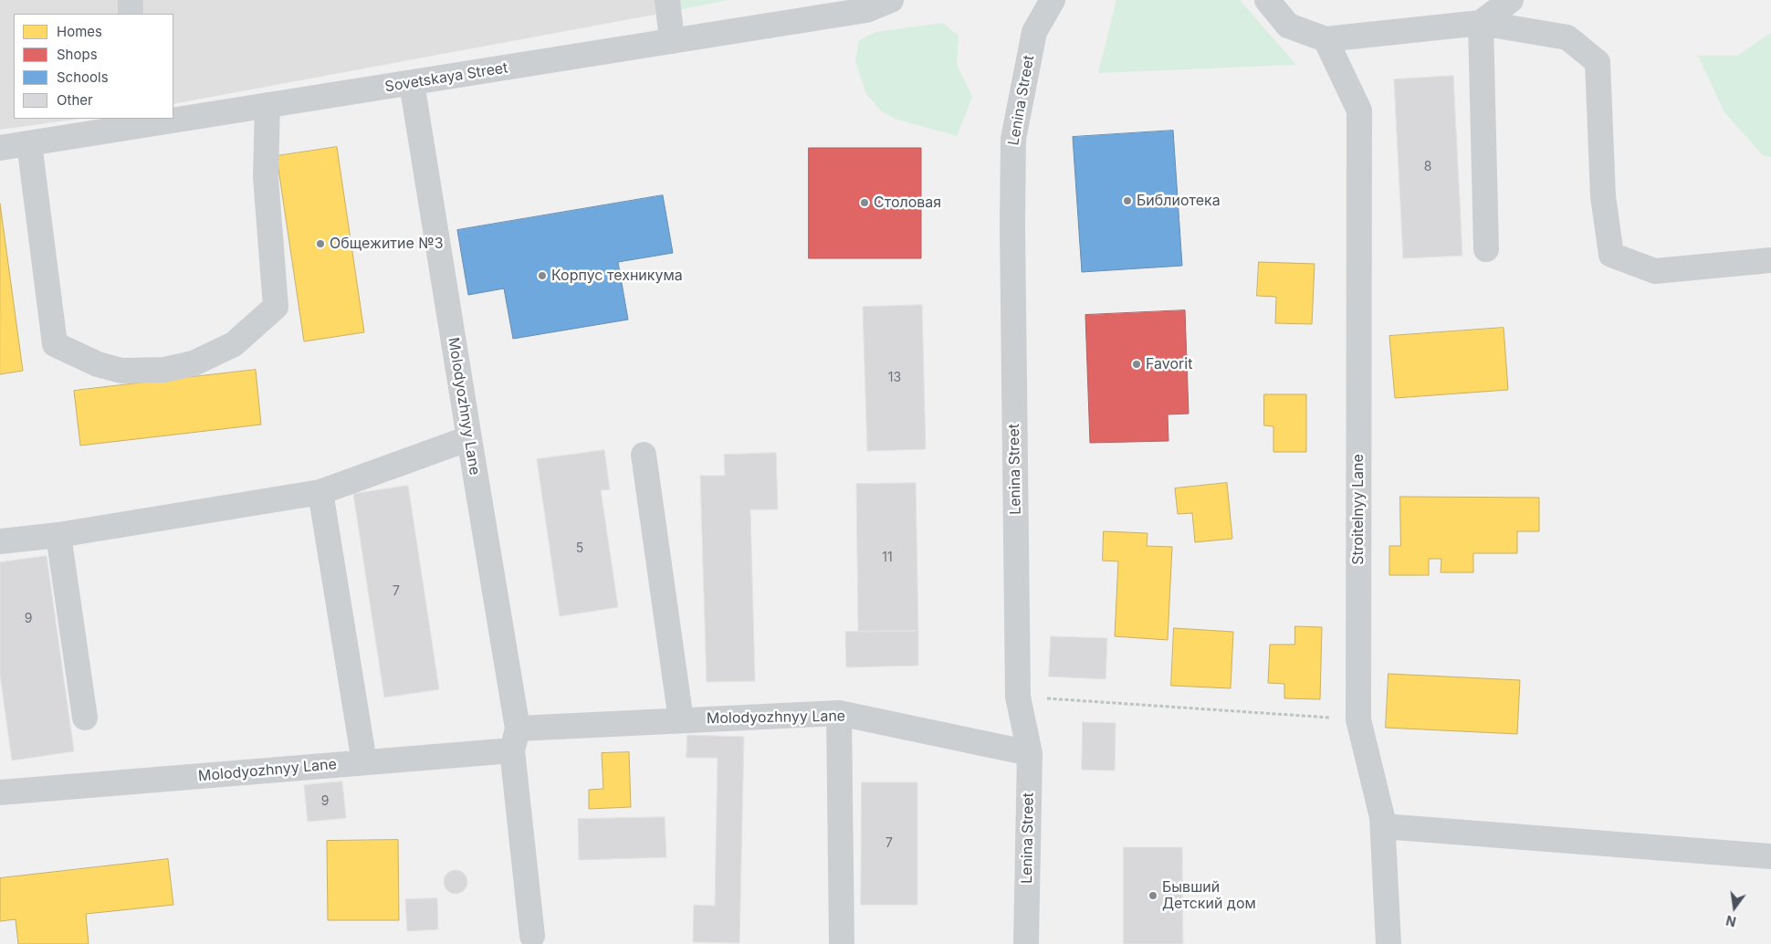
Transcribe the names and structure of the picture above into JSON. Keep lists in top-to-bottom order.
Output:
{
  "streets": {
    "street": [
      "Sovetskaya Street",
      "Lenina Street",
      "Molodyozhnyy Lane",
      "Stroitelnyy Lane"
    ]
  },
  "crossings": [
    ["Sovetskaya Street", "Molodyozhnyy Lane"],
    ["Lenina Street", "Molodyozhnyy Lane"]
  ],
  "places": [
    "Библиотека",
    "Столовая",
    "Общежитие №3",
    "Корпус техникума",
    "Favorit",
    "Бывший Детский дом"
  ],
  "house_numbers": [
    "8",
    "13",
    "5",
    "11",
    "7",
    "9",
    "9",
    "7"
  ],
  "legend": [
    "Homes",
    "Shops",
    "Schools",
    "Other"
  ],
  "north": "bottom"
}
